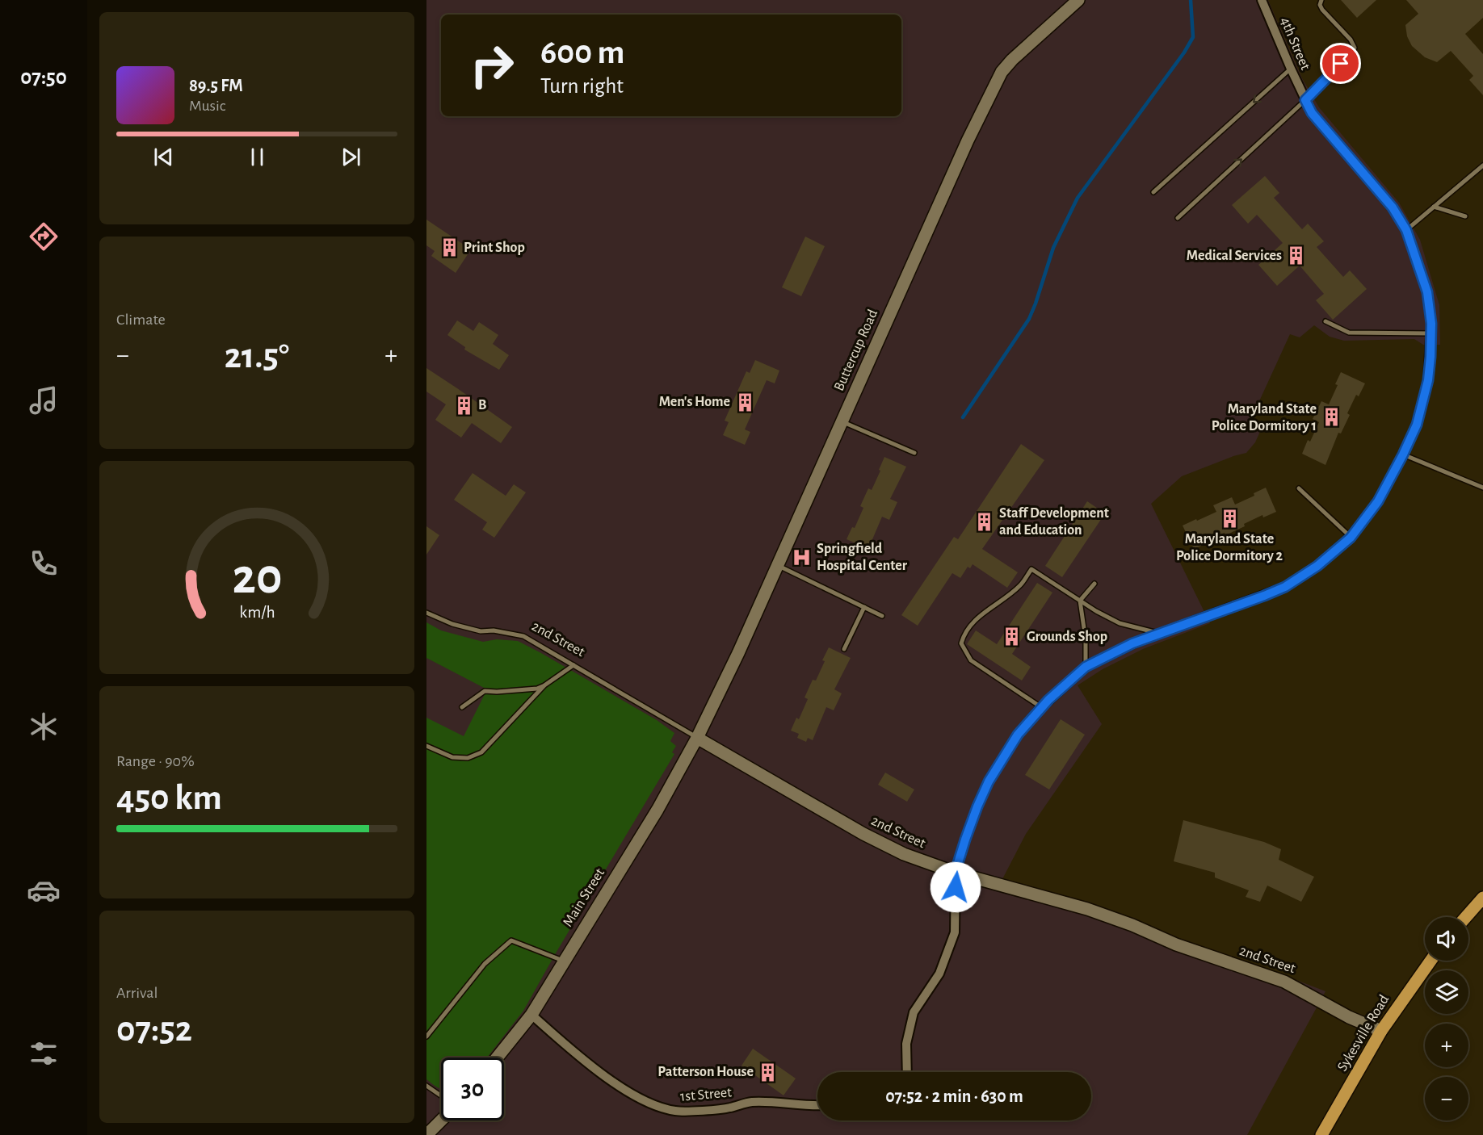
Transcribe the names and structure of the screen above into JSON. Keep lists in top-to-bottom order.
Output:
{
  "streets": {
    "main road": ["Sykesville Road"],
    "street": [
      "4th Street",
      "Buttercup Road",
      "2nd Street",
      "Main Street",
      "1st Street"
    ]
  },
  "crossings": [
    ["4th Street", "2nd Street"],
    ["Buttercup Road", "2nd Street"],
    ["Buttercup Road", "Main Street"],
    ["2nd Street", "Main Street"],
    ["2nd Street", "Sykesville Road"],
    ["Main Street", "1st Street"]
  ],
  "places": {
    "building": [
      "Print Shop",
      "Medical Services",
      "Men's Home",
      "B",
      "Maryland State Police Dormitory 1",
      "Maryland State Police Dormitory 2",
      "Staff Development and Education",
      "Grounds Shop",
      "Patterson House"
    ],
    "hospital": ["Springfield Hospital Center"]
  },
  "page": {
    "tabs": "07:50",
    "turn": ["600 m", "Turn right"],
    "song": ["89.5 FM", "Music"],
    "tile": [
      "Climate",
      ["Range · 90%", "450 km"],
      ["Arrival", "07:52"]
    ],
    "heat": ["−", "21.5°", "+"],
    "map_buttons": ["+", "−"],
    "limit": "30",
    "trip": "07:52 · 2 min · 630 m",
    "gauge": ["20", "km/h"]
  }
}
